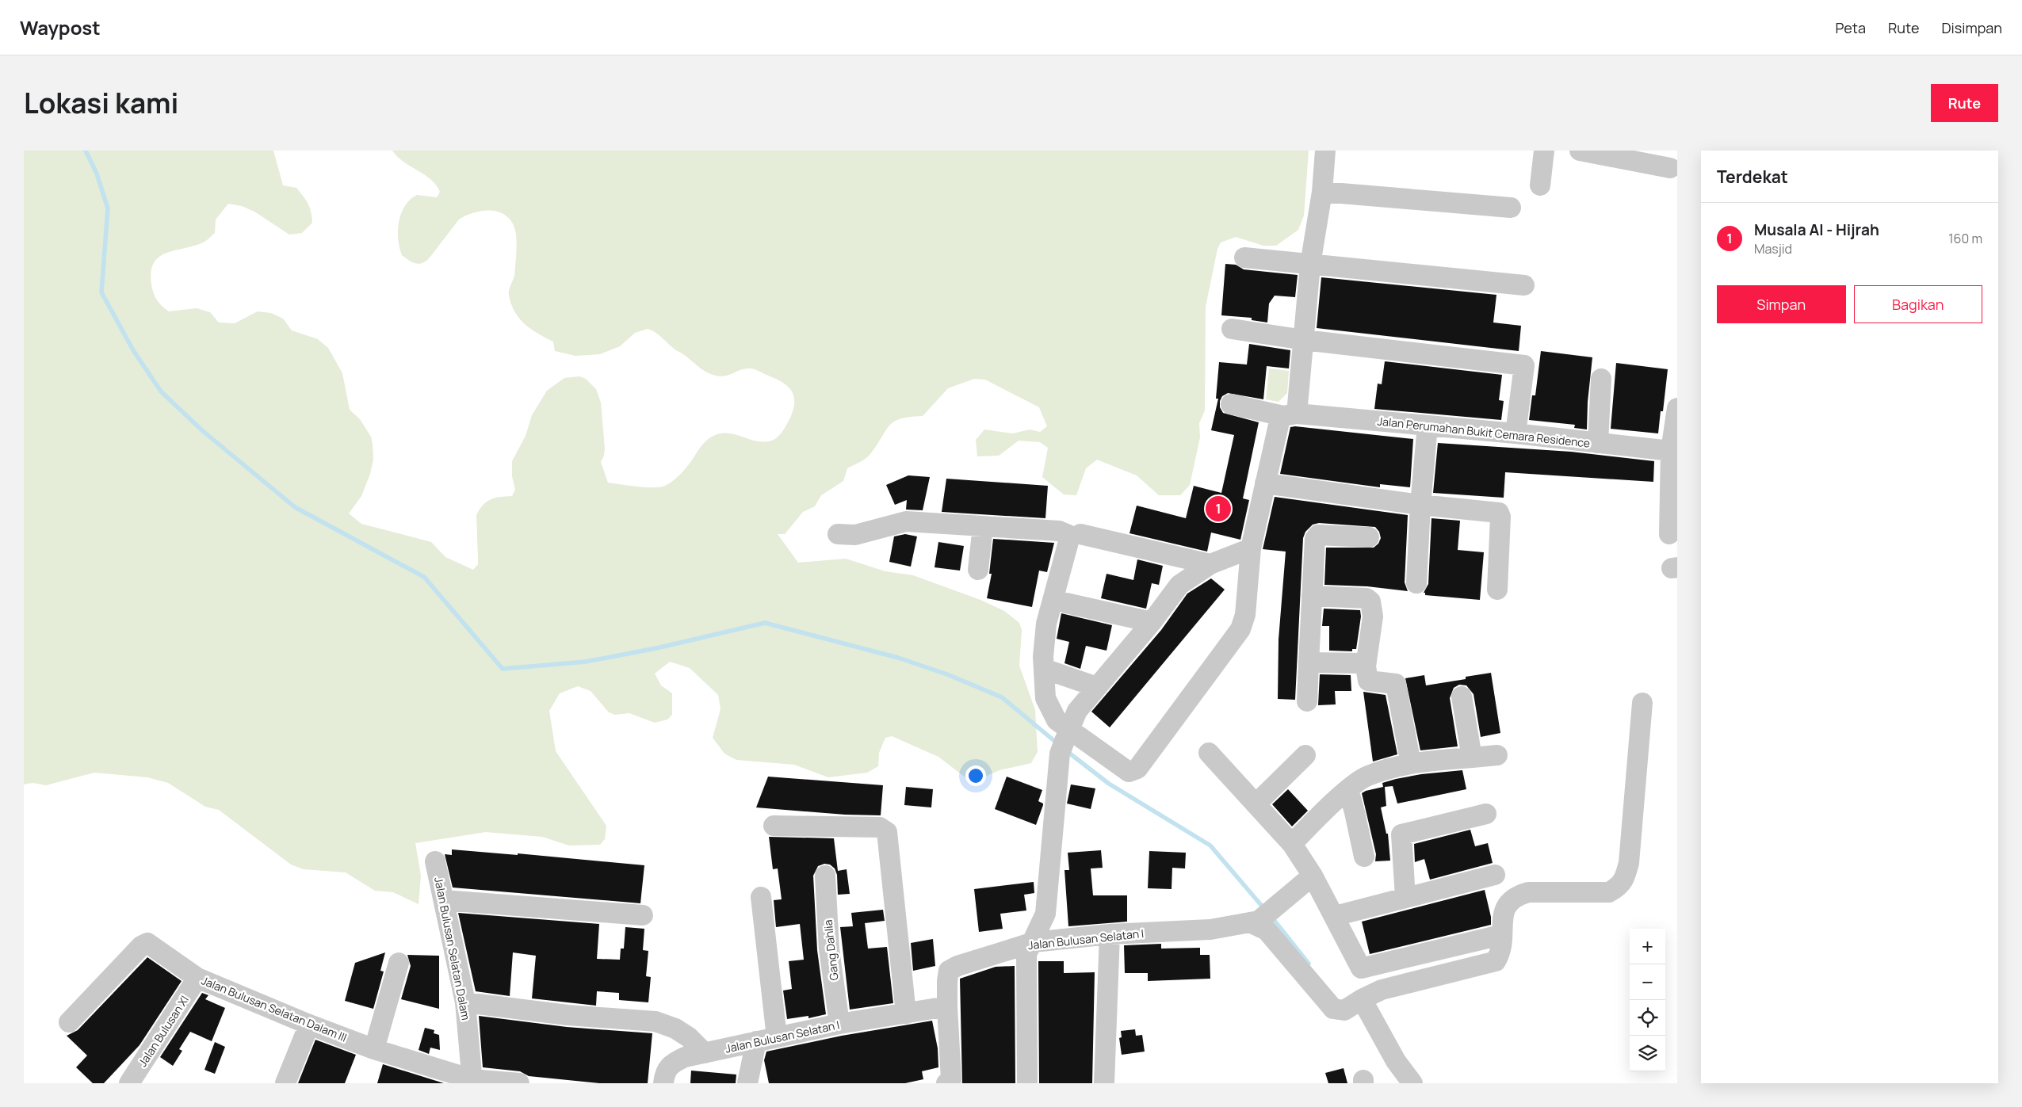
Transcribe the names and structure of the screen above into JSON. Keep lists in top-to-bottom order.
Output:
{
  "streets": {
    "street": [
      "Jalan Perumahan Bukit Cemara Residence",
      "Jalan Bulusan Selatan I",
      "Jalan Bulusan Selatan Dalam",
      "Gang Dahlia",
      "Jalan Bulusan Selatan Dalam III",
      "Jalan Bulusan XI"
    ]
  },
  "crossings": [
    ["Jalan Bulusan Selatan I", "Gang Dahlia"],
    ["Jalan Bulusan Selatan Dalam", "Jalan Bulusan Selatan Dalam III"],
    ["Jalan Bulusan Selatan Dalam III", "Jalan Bulusan XI"]
  ],
  "page": {
    "header": "Waypost",
    "nav": ["Peta", "Rute", "Disimpan"],
    "title": "Lokasi kami",
    "buttons": [
      "Rute",
      ["Simpan", "Bagikan"]
    ],
    "heading": "Terdekat",
    "list": [
      {
        "mark": "1",
        "name": "Musala Al - Hijrah",
        "note": "Masjid",
        "value": "160 m"
      }
    ],
    "pins": "1",
    "map_buttons": ["+", "−"]
  }
}
